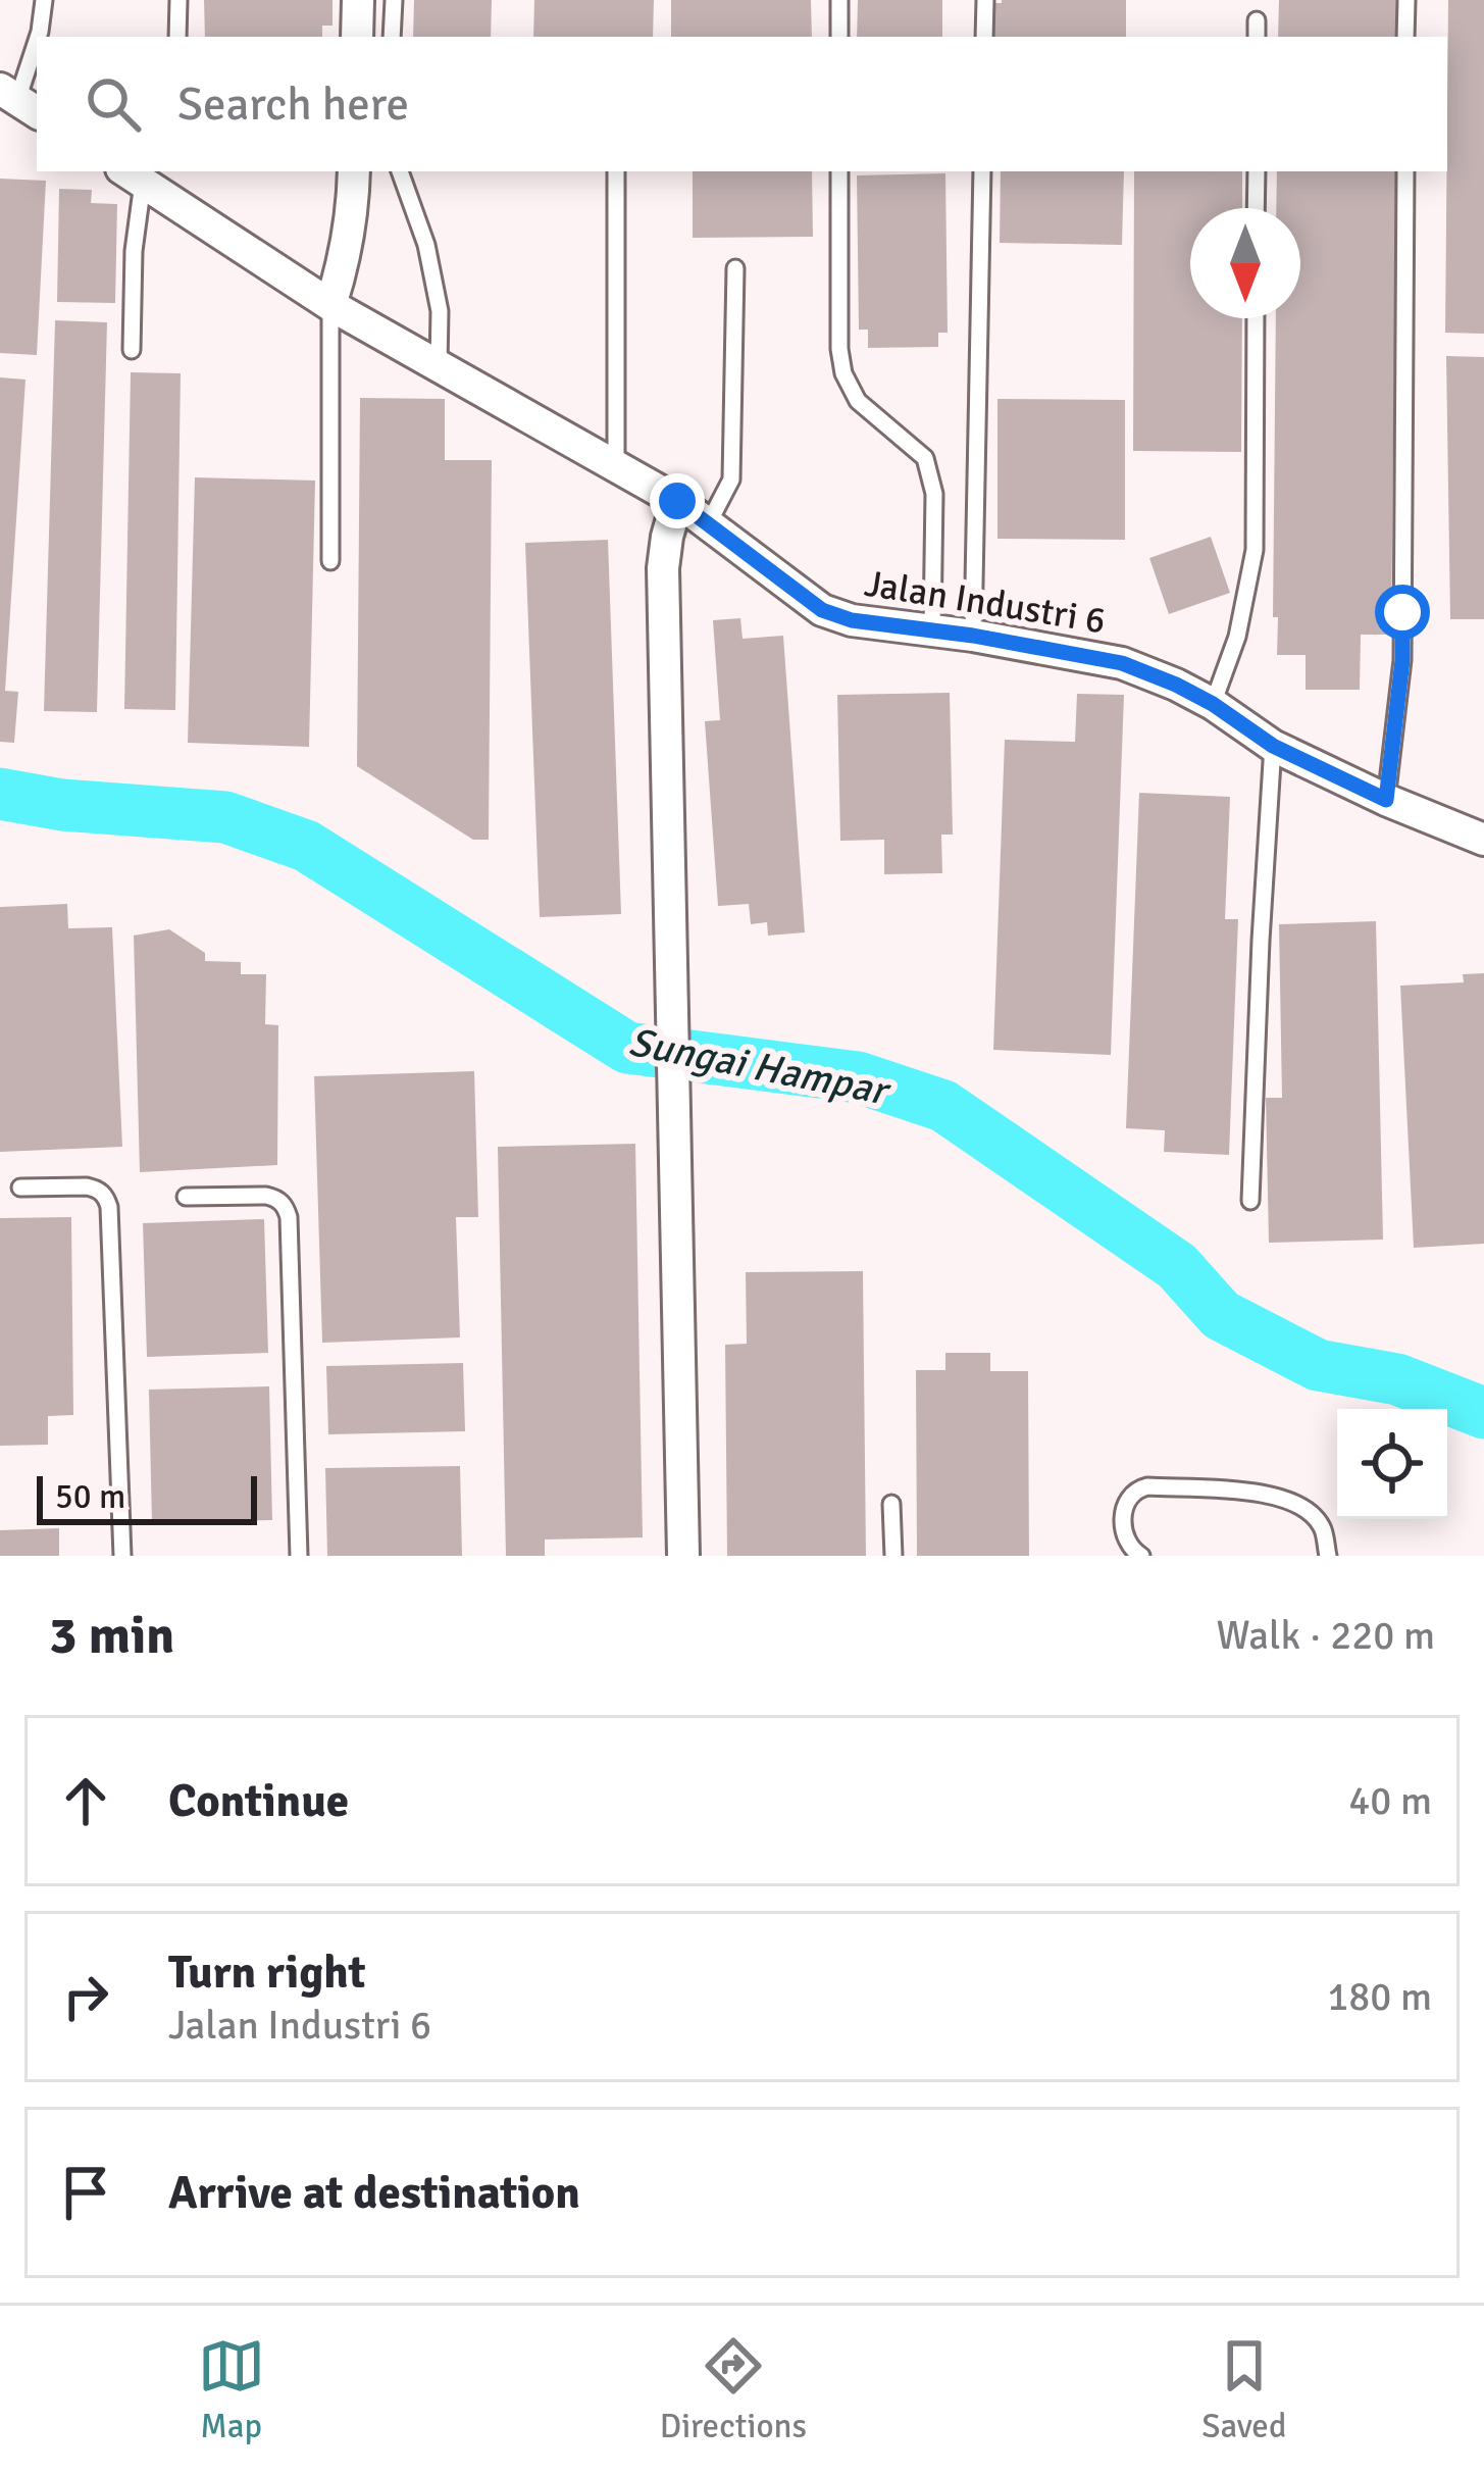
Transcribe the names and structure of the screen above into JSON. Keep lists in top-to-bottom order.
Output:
{
  "streets": {
    "street": ["Jalan Industri 6"]
  },
  "water": ["Sungai Hampar"],
  "scale_bar": "50 m",
  "north": "bottom",
  "page": {
    "search": "Search here",
    "scale": "50 m",
    "heading": ["3 min", "Walk · 220 m"],
    "list": [
      ["Continue", "40 m"],
      ["Turn right", "Jalan Industri 6", "180 m"],
      "Arrive at destination"
    ],
    "nav": ["Map", "Directions", "Saved"]
  }
}
